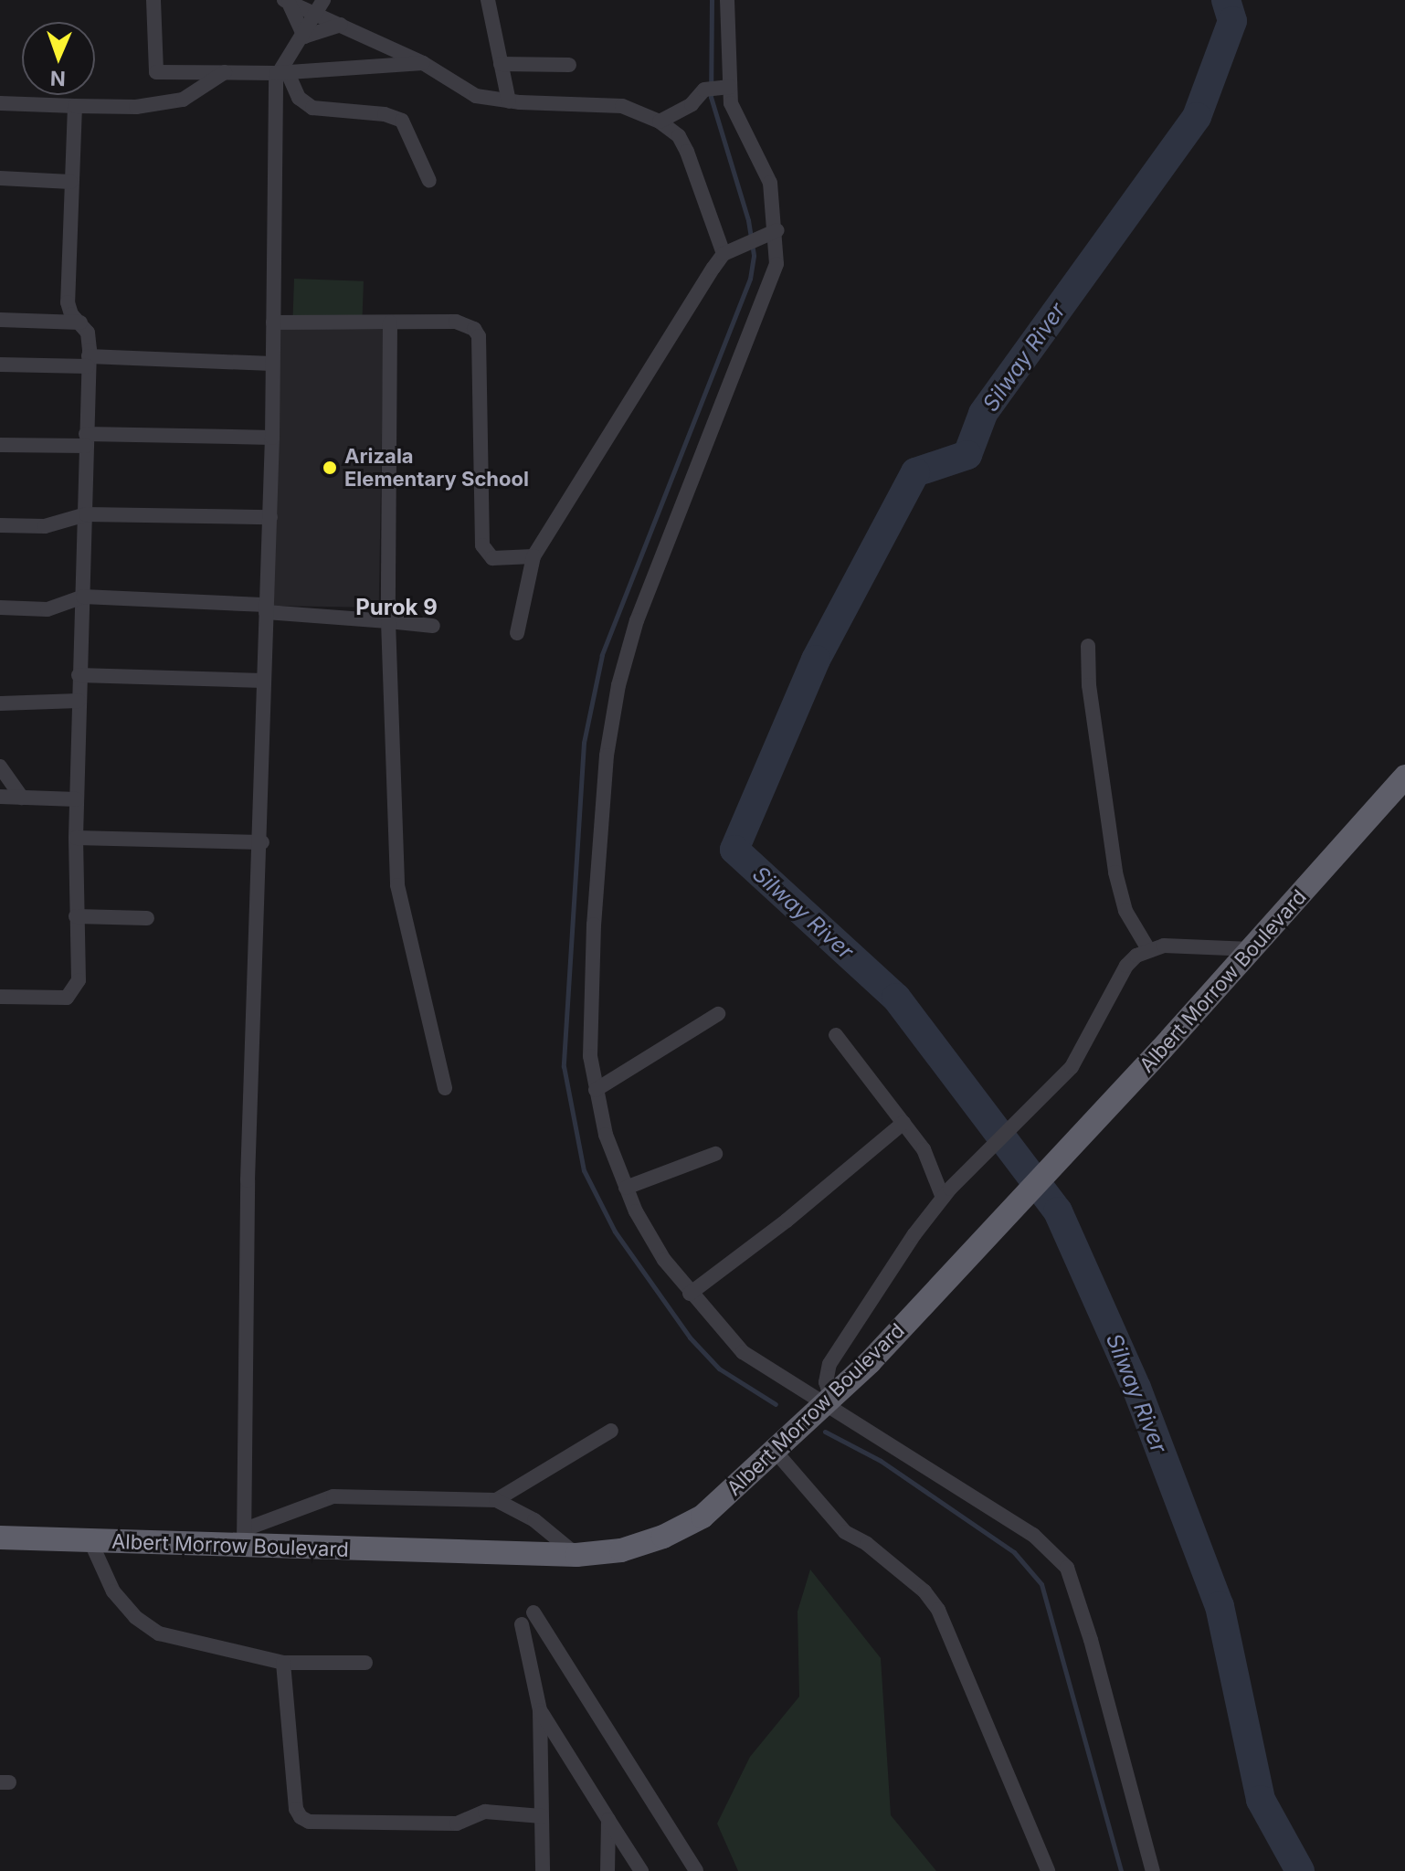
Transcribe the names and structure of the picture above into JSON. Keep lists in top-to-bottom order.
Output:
{
  "streets": {
    "highway": ["Albert Morrow Boulevard"]
  },
  "districts": ["Purok 9"],
  "water": ["Silway River"],
  "places": ["Arizala Elementary School"],
  "north": "bottom"
}
